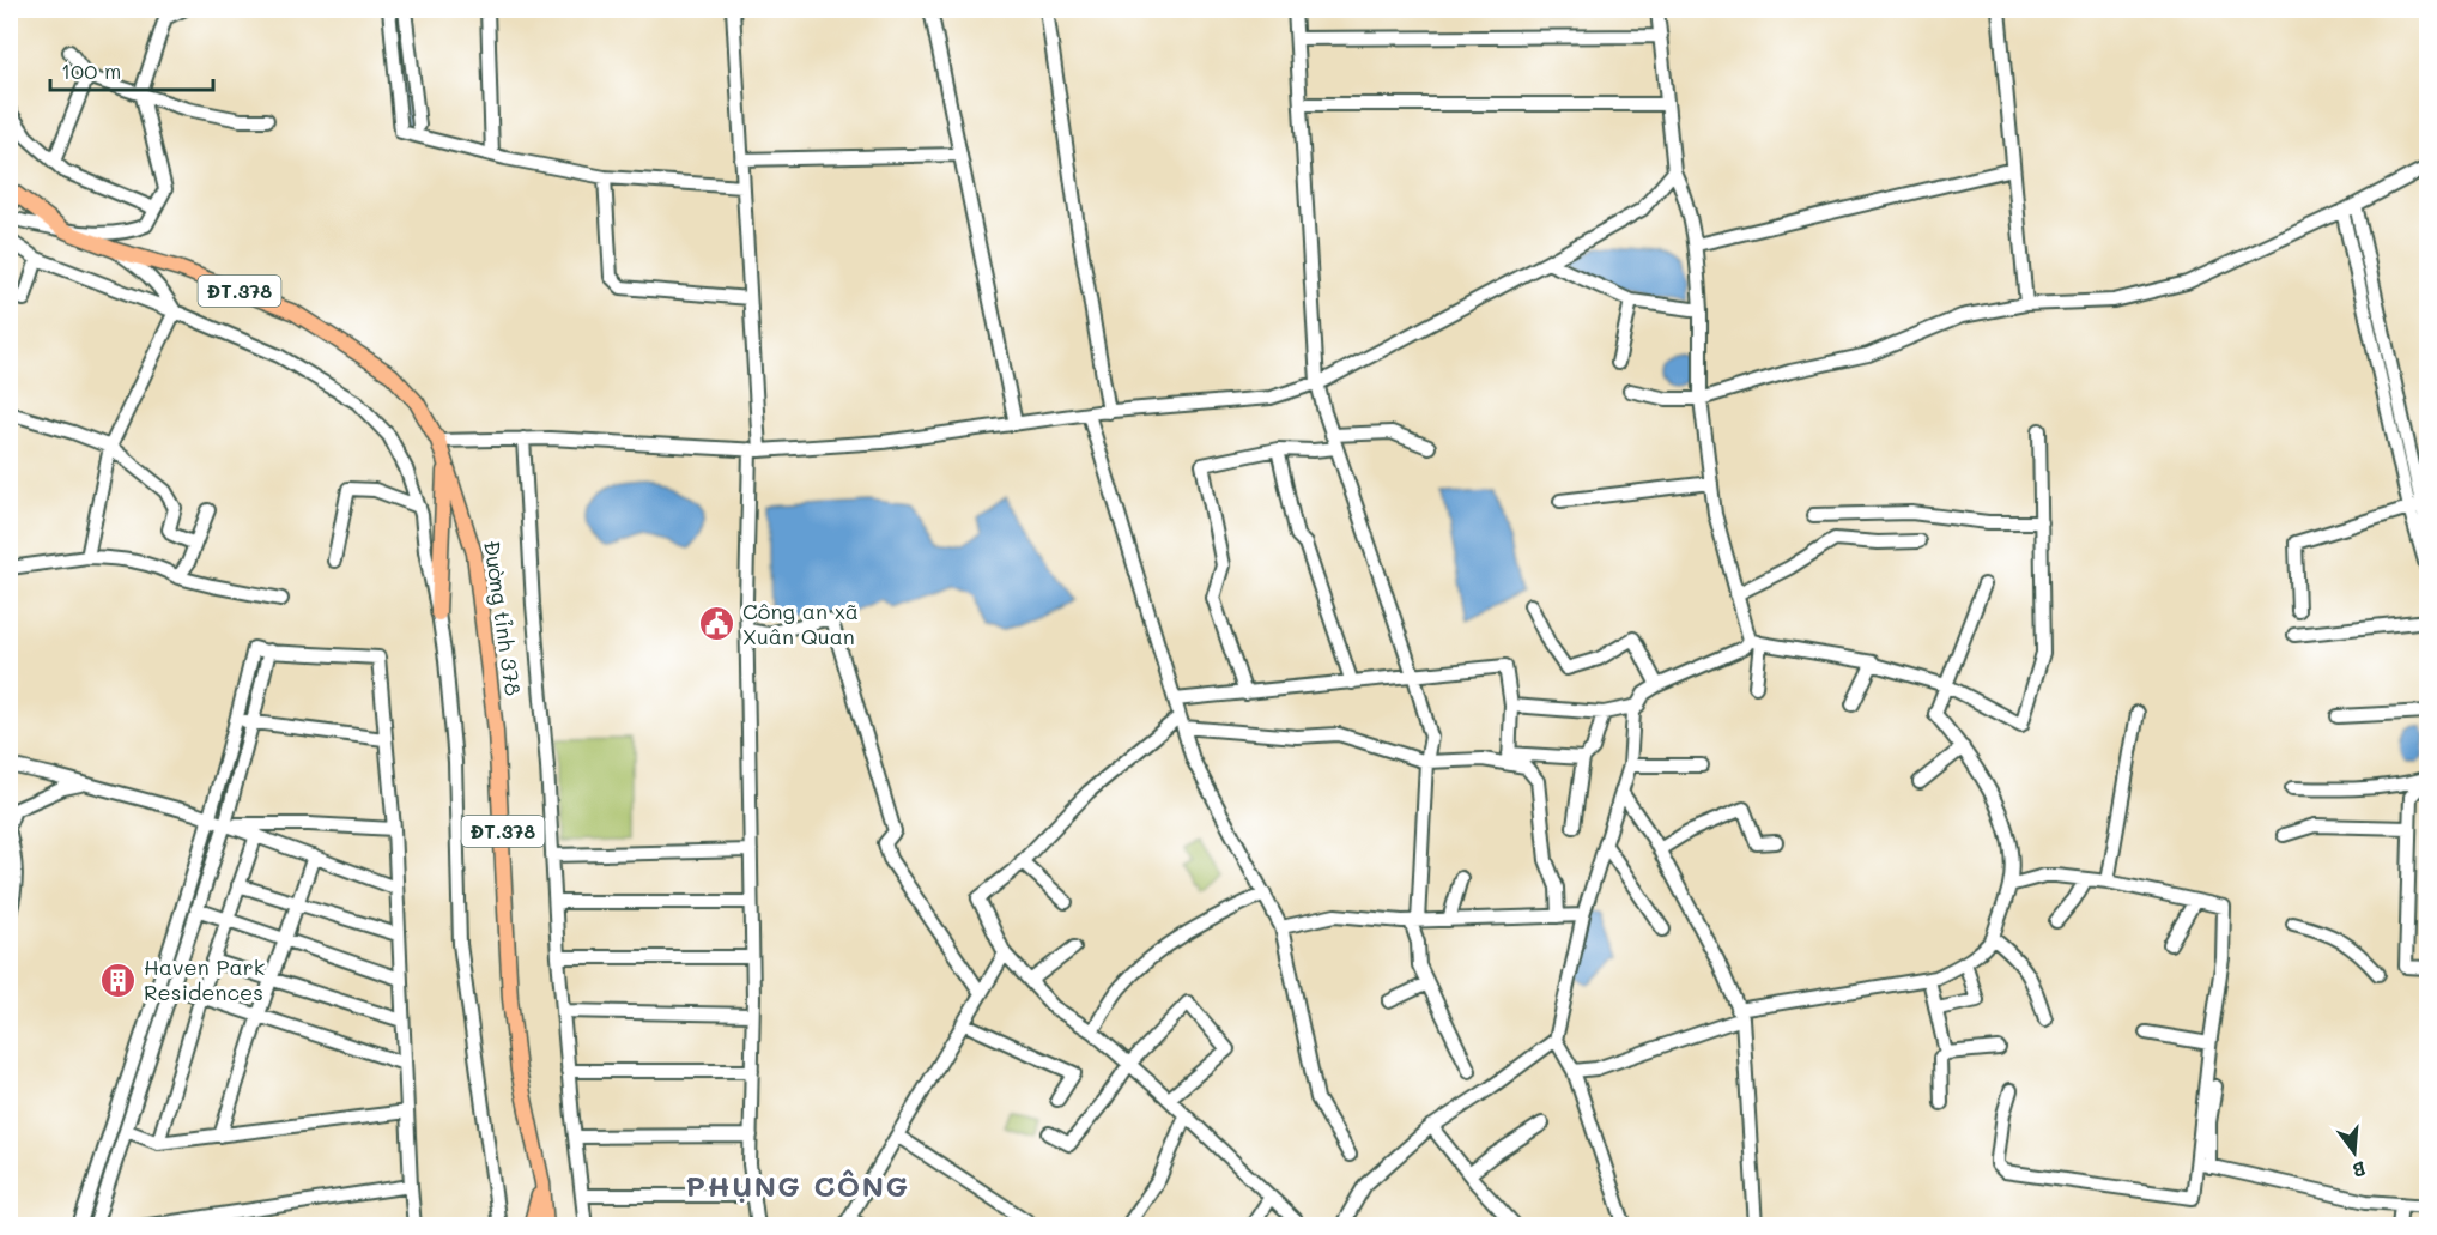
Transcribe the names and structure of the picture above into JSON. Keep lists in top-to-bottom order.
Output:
{
  "streets": {
    "main road": ["ĐT.378", "Đường tỉnh 378"]
  },
  "districts": ["PHỤNG CÔNG"],
  "places": {
    "public building": ["Công an xã Xuân Quan"],
    "building": ["Haven Park Residences"]
  },
  "scale_bar": "100 m",
  "north": "bottom"
}
